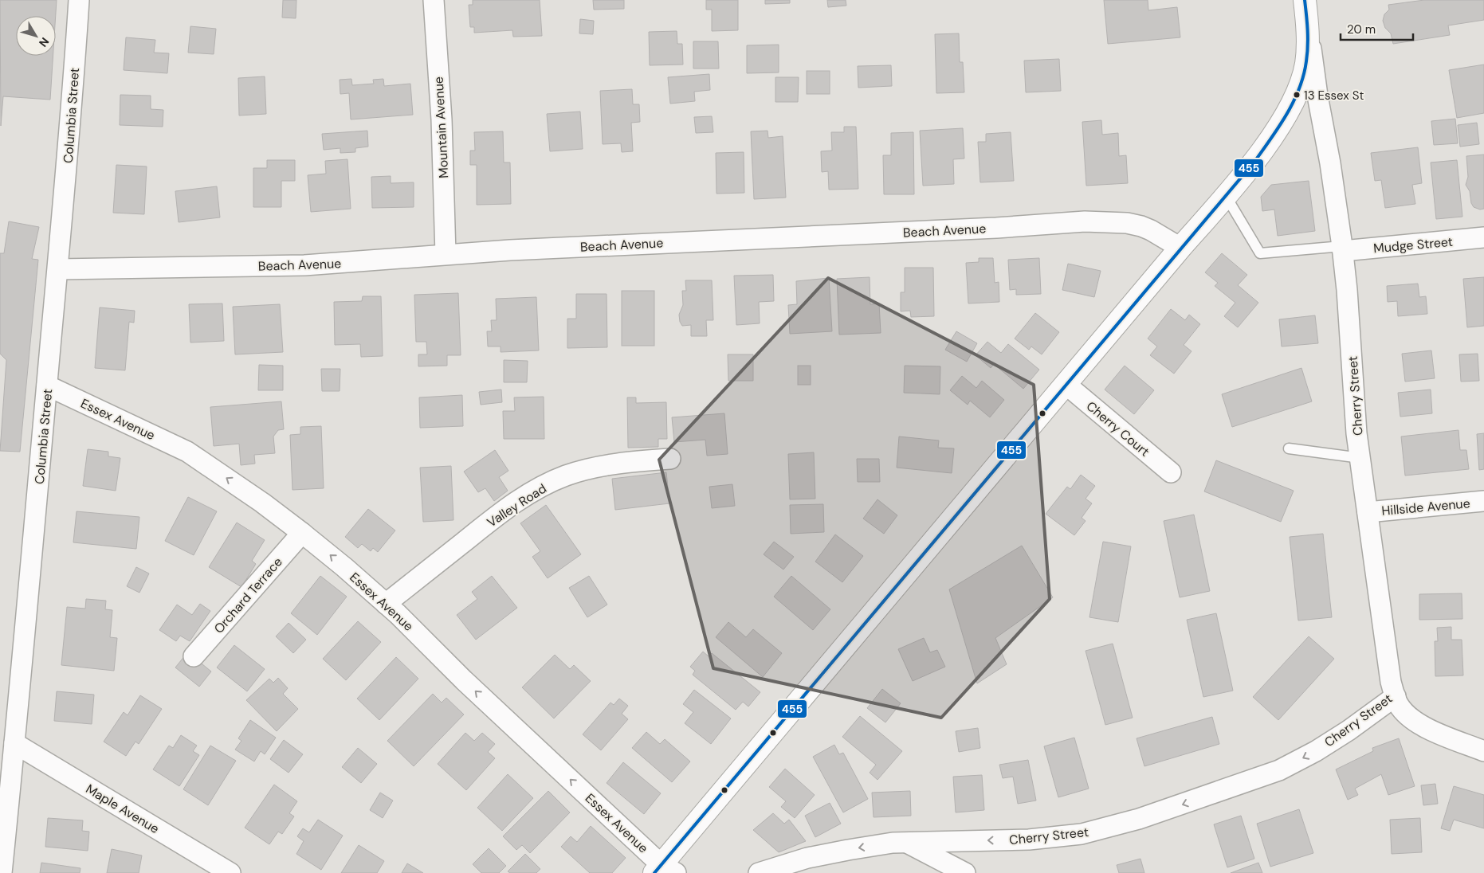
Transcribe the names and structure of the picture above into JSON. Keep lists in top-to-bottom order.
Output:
{
  "streets": {
    "street": [
      "Columbia Street",
      "Mountain Avenue",
      "Beach Avenue",
      "Mudge Street",
      "Cherry Street",
      "Essex Avenue",
      "Cherry Court",
      "Valley Road",
      "Hillside Avenue",
      "Orchard Terrace",
      "Maple Avenue"
    ]
  },
  "crossings": [
    ["Columbia Street", "Beach Avenue"],
    ["Columbia Street", "Essex Avenue"],
    ["Columbia Street", "Maple Avenue"],
    ["Mountain Avenue", "Beach Avenue"],
    ["Mudge Street", "Cherry Street"],
    ["Cherry Street", "Hillside Avenue"],
    ["Essex Avenue", "Valley Road"],
    ["Essex Avenue", "Orchard Terrace"]
  ],
  "one_way": ["Cherry Street", "Essex Avenue"],
  "places": ["13 Essex St"],
  "lines": ["transit line 455"],
  "scale_bar": "20 m",
  "north": "bottom right"
}
